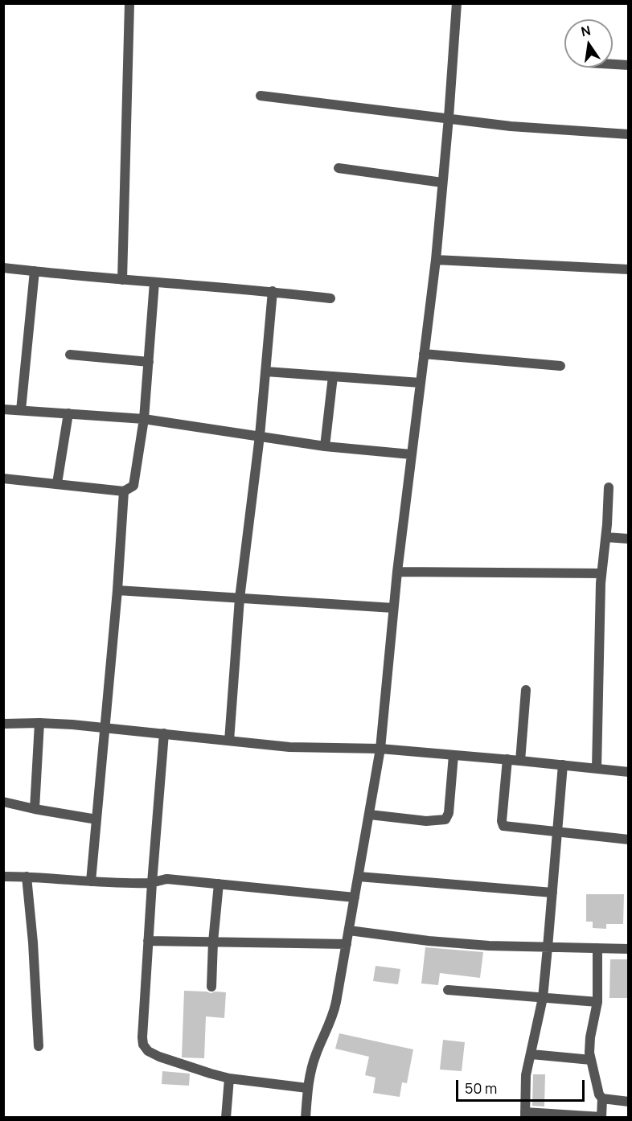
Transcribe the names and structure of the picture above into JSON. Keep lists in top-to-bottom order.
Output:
{
  "scale_bar": "50 m",
  "north": "top"
}
